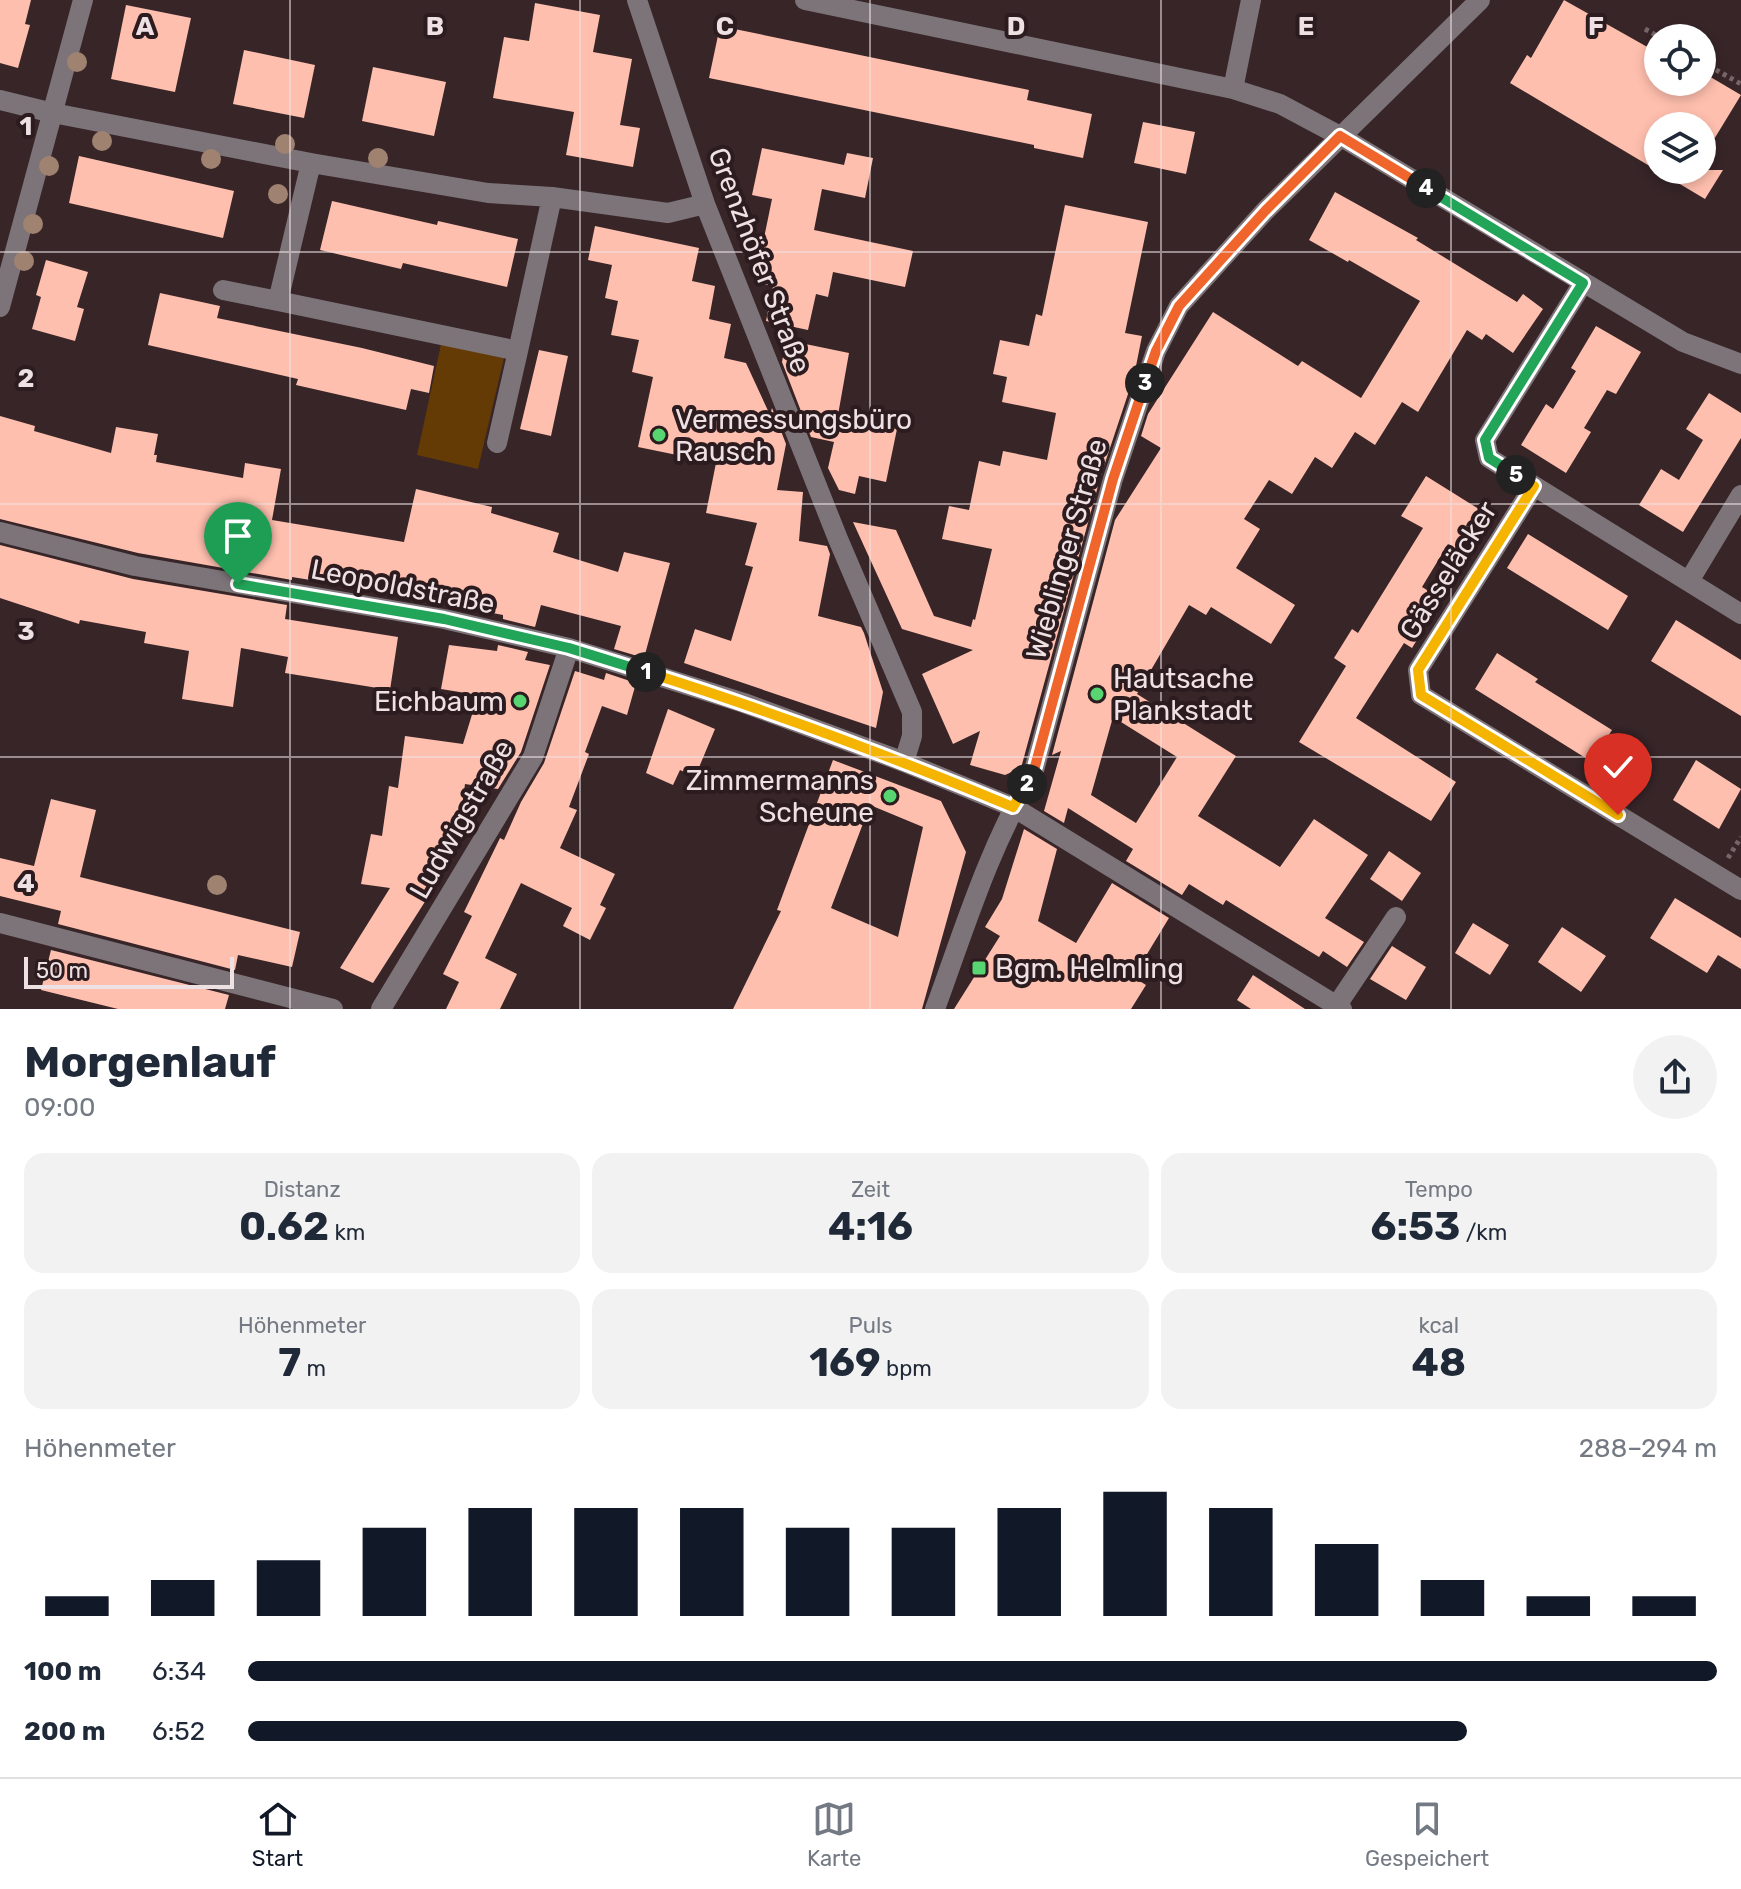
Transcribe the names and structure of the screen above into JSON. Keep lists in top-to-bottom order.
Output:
{
  "streets": {
    "street": [
      "Grenzhöfer Straße",
      "Wieblinger Straße",
      "Gässeläcker",
      "Leopoldstraße",
      "Ludwigstraße"
    ]
  },
  "crossings": [
    ["Grenzhöfer Straße", "Leopoldstraße"],
    ["Wieblinger Straße", "Leopoldstraße"],
    ["Leopoldstraße", "Ludwigstraße"]
  ],
  "places": {
    "other": [
      "Vermessungsbüro Rausch",
      "Hautsache Plankstadt",
      "Eichbaum",
      "Zimmermanns Scheune"
    ],
    "transit": ["Bgm. Helmling"]
  },
  "scale_bar": "50 m",
  "page": {
    "pins": [
      "4",
      "3",
      "5",
      "1",
      "2"
    ],
    "scale": "50 m",
    "heading": ["Morgenlauf", "09:00"],
    "stats": [
      ["Distanz", "0.62 km"],
      ["Zeit", "4:16"],
      ["Tempo", "6:53 /km"],
      ["Höhenmeter", "7 m"],
      ["Puls", "169 bpm"],
      ["kcal", "48"]
    ],
    "chart": ["Höhenmeter", "288–294 m"],
    "list": [
      {
        "name": "100 m",
        "note": "6:34"
      },
      {
        "name": "200 m",
        "note": "6:52"
      }
    ],
    "tabs": ["Start", "Karte", "Gespeichert"]
  },
  "grid": {
    "columns": [
      "A",
      "B",
      "C",
      "D",
      "E",
      "F"
    ],
    "rows": [
      "1",
      "2",
      "3",
      "4"
    ]
  }
}
